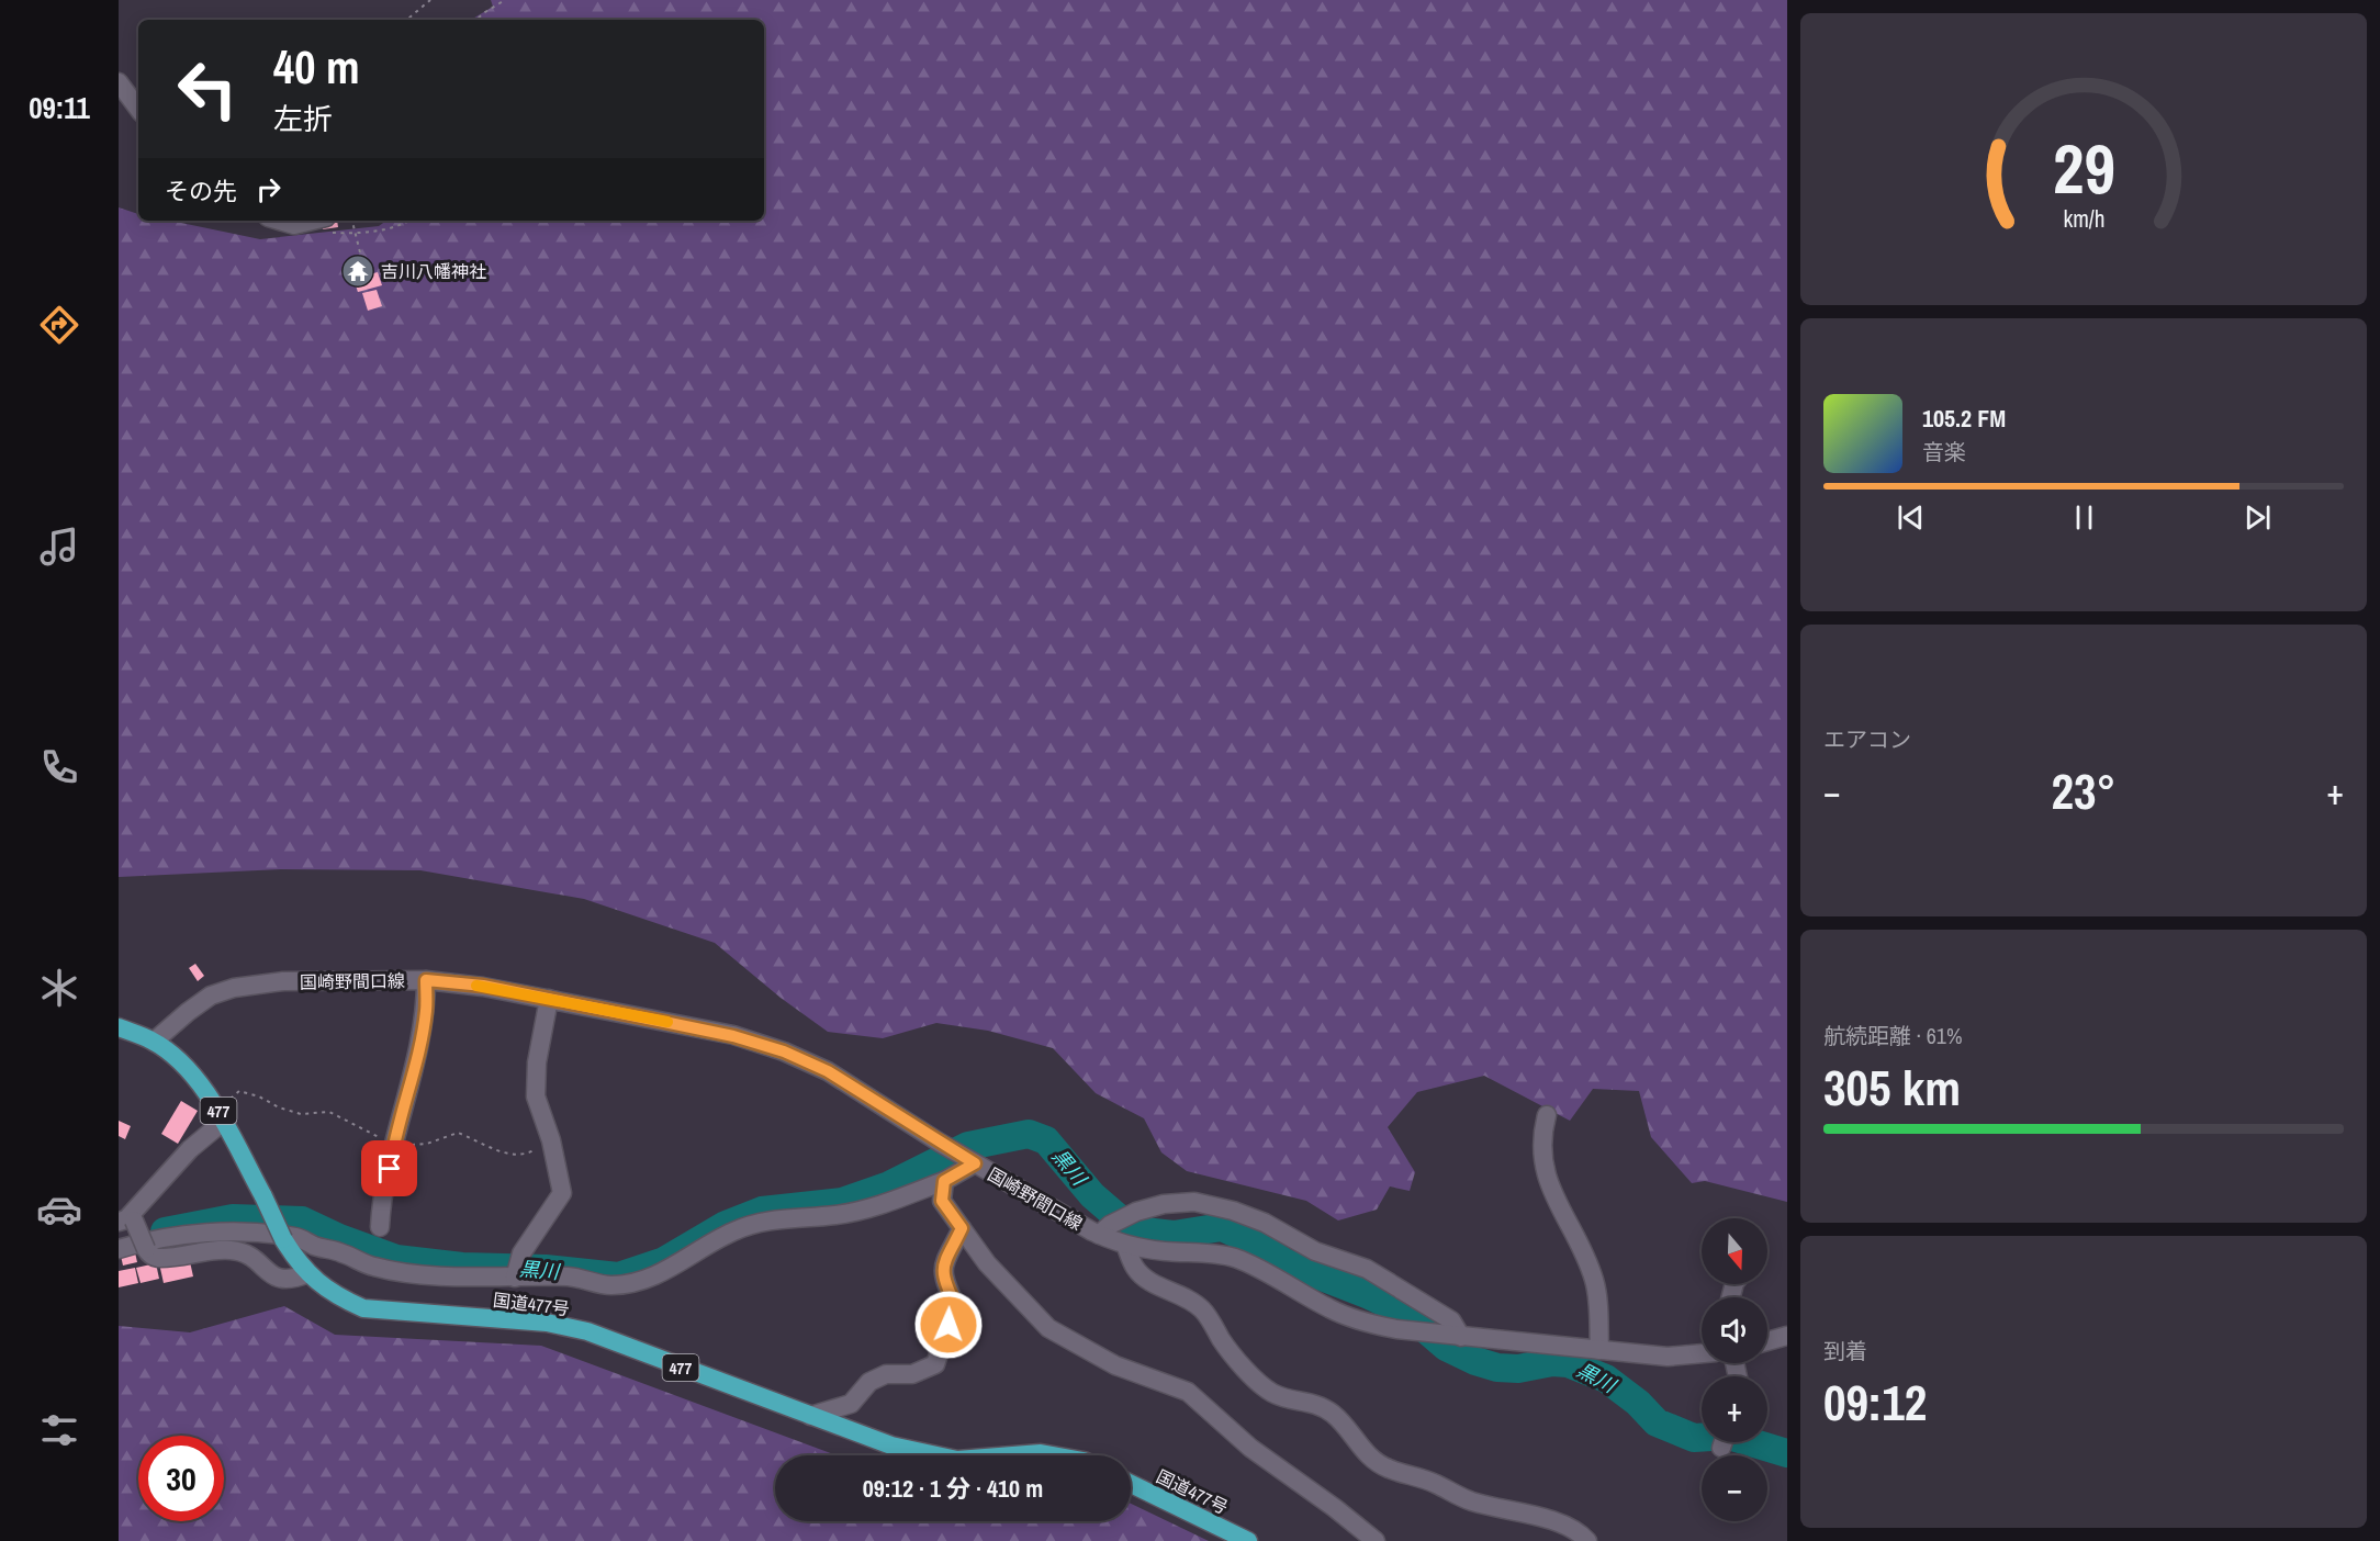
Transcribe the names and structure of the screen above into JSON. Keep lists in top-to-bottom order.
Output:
{
  "streets": {
    "highway": ["477", "国道477号"],
    "street": ["国崎野間口線"]
  },
  "crossings": [
    ["国崎野間口線", "国道477号"]
  ],
  "water": ["黒川"],
  "places": {
    "temple": ["吉川八幡神社"]
  },
  "north": "bottom",
  "page": {
    "tabs": "09:11",
    "turn": ["40 m", "左折"],
    "then": "その先",
    "song": ["105.2 FM", "音楽"],
    "tile": [
      "エアコン",
      ["航続距離 · 61%", "305 km"],
      ["到着", "09:12"]
    ],
    "heat": ["−", "23°", "+"],
    "map_buttons": ["+", "−"],
    "limit": "30",
    "trip": "09:12 · 1 分 · 410 m",
    "gauge": ["29", "km/h"]
  }
}
